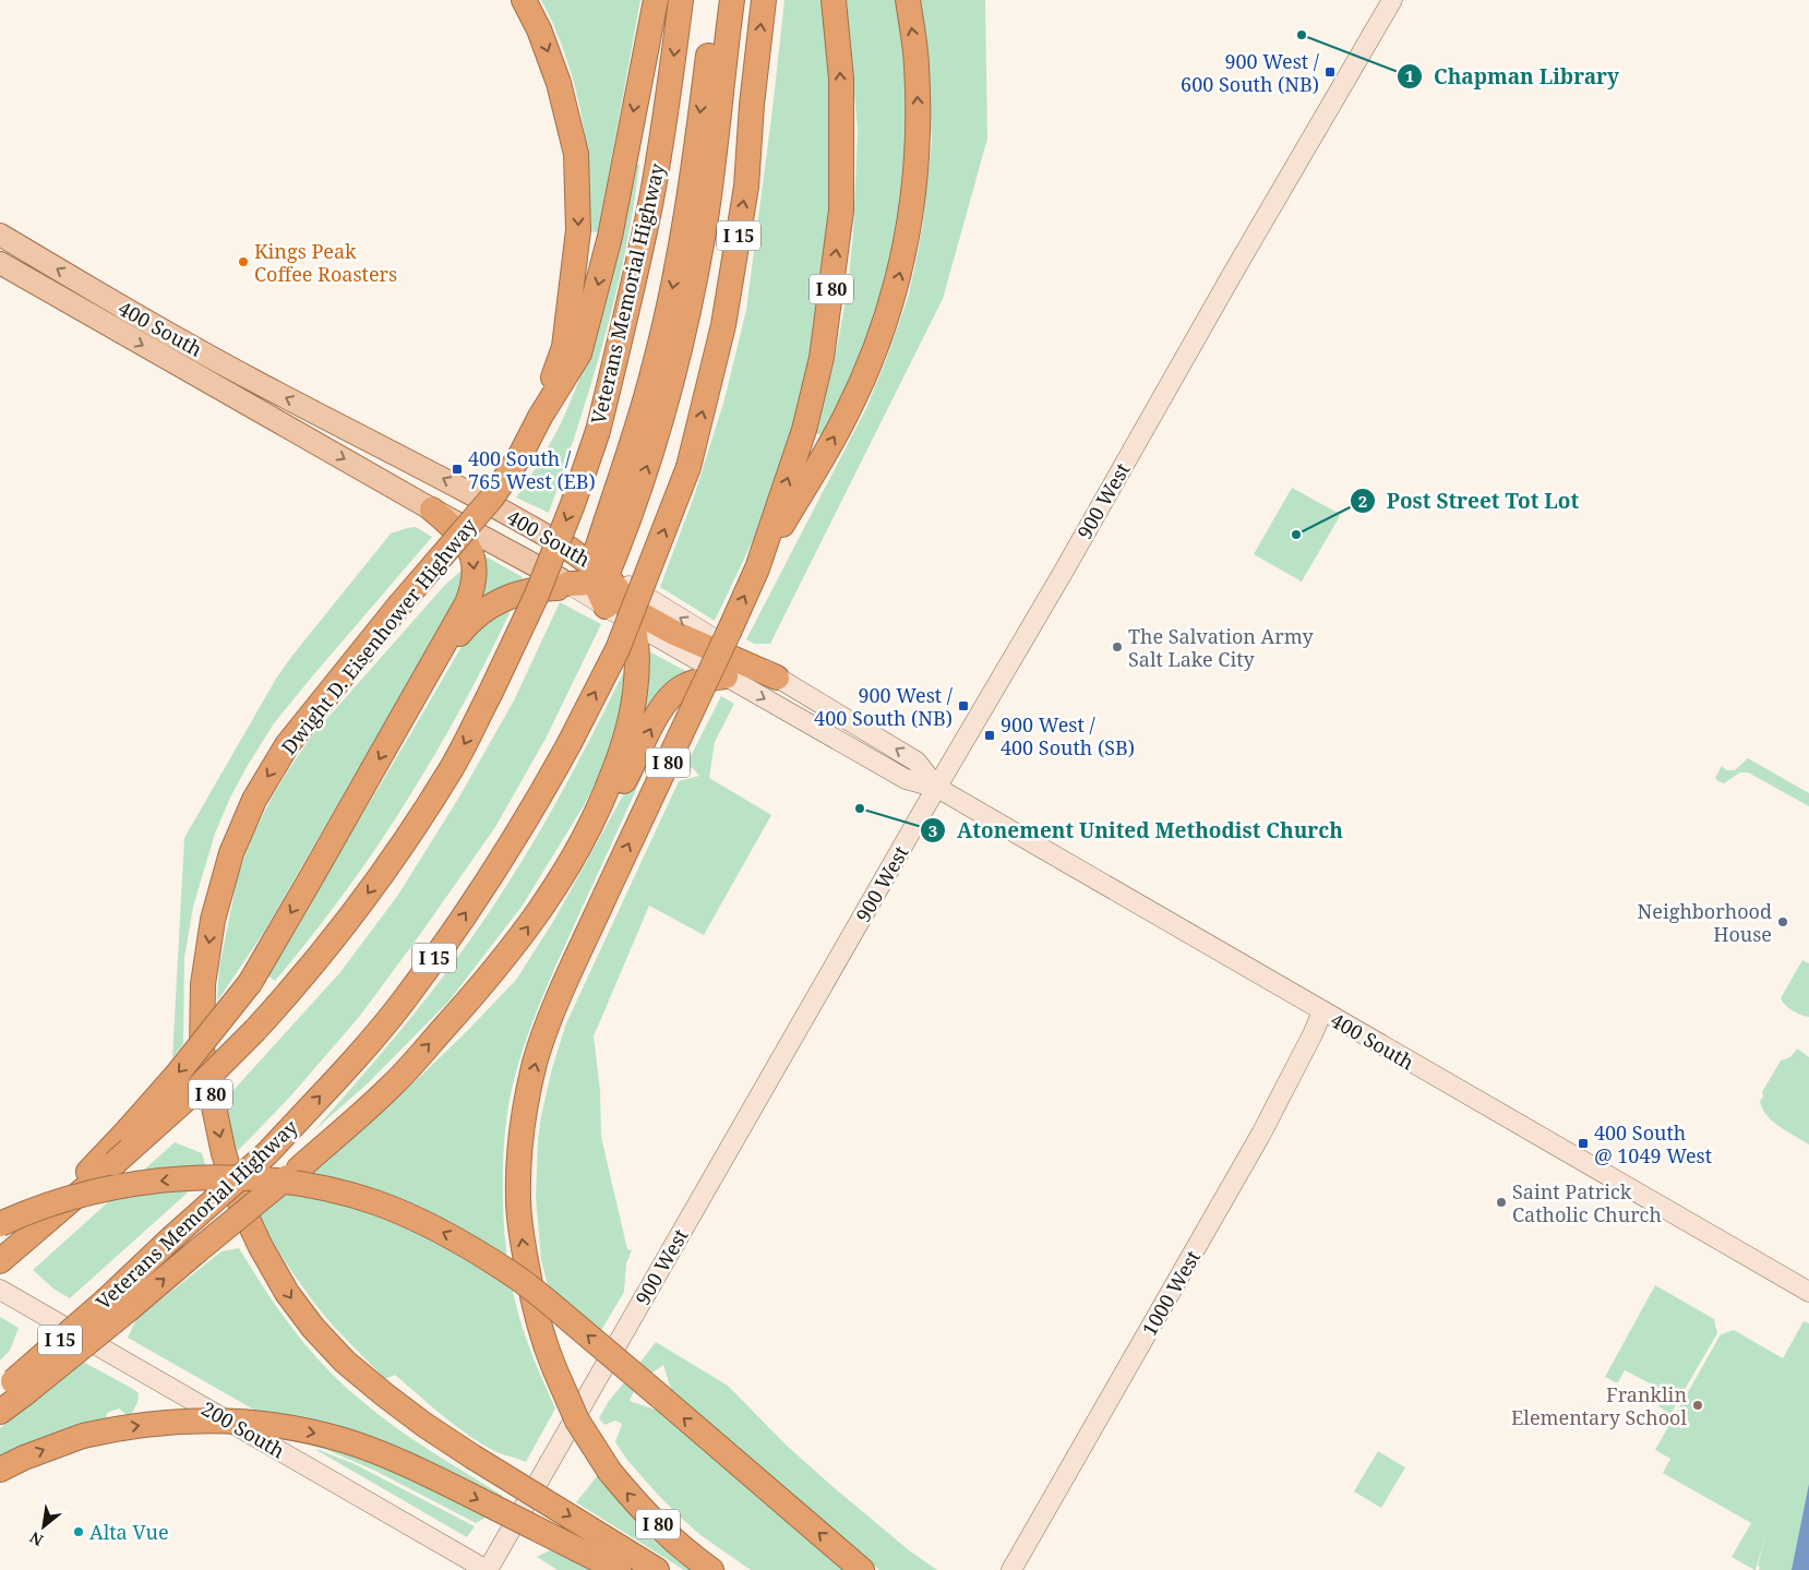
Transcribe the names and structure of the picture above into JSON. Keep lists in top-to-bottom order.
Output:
{
  "streets": {
    "highway": [
      "I 15",
      "I 80",
      "Veterans Memorial Highway",
      "Dwight D. Eisenhower Highway"
    ],
    "main road": [
      "400 South",
      "900 West",
      "1000 West",
      "200 South"
    ]
  },
  "crossings": [
    ["I 80", "Dwight D. Eisenhower Highway"],
    ["400 South", "900 West"],
    ["400 South", "1000 West"],
    ["900 West", "200 South"]
  ],
  "places": {
    "other": [
      "Chapman Library",
      "Kings Peak Coffee Roasters",
      "Post Street Tot Lot",
      "The Salvation Army Salt Lake City",
      "Atonement United Methodist Church",
      "Neighborhood House",
      "Saint Patrick Catholic Church",
      "Franklin Elementary School",
      "Alta Vue"
    ],
    "transit": [
      "900 West / 600 South (NB)",
      "400 South / 765 West (EB)",
      "900 West / 400 South (NB)",
      "900 West / 400 South (SB)",
      "400 South @ 1049 West"
    ]
  },
  "north": "bottom left"
}
